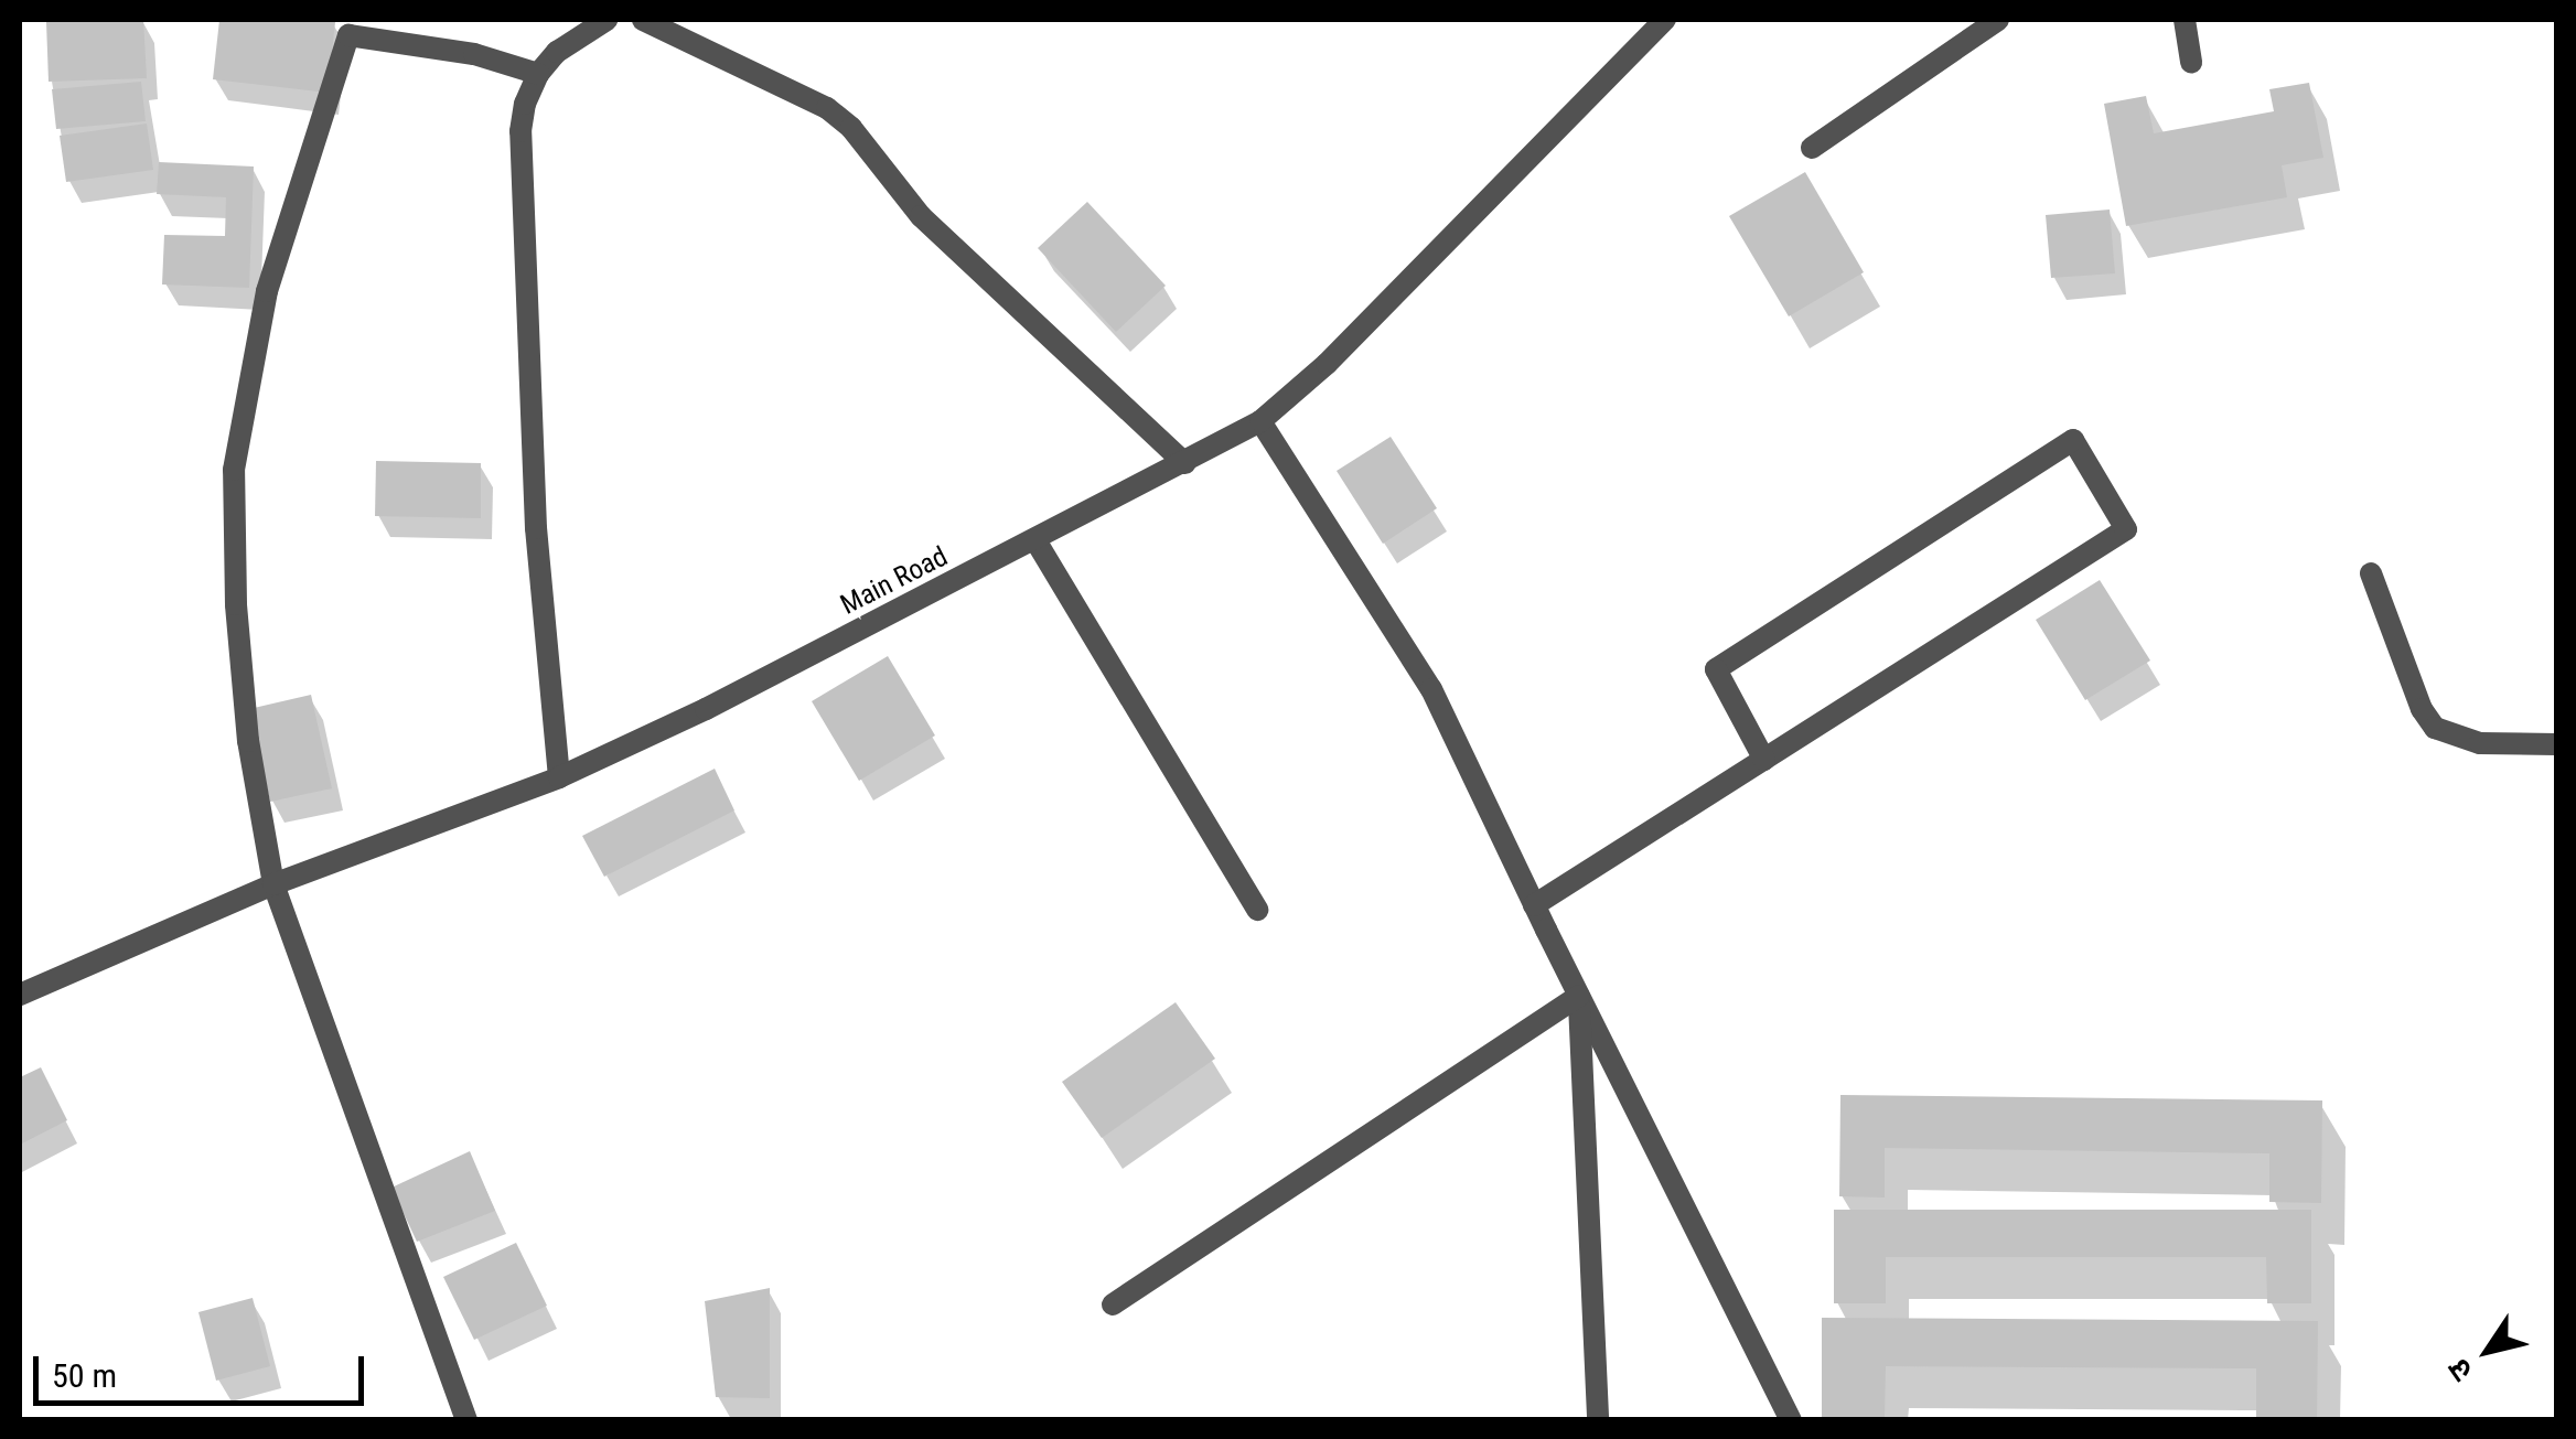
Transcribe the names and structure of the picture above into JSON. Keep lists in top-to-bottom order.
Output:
{
  "streets": {
    "street": ["Main Road"]
  },
  "scale_bar": "50 m",
  "north": "bottom left"
}
